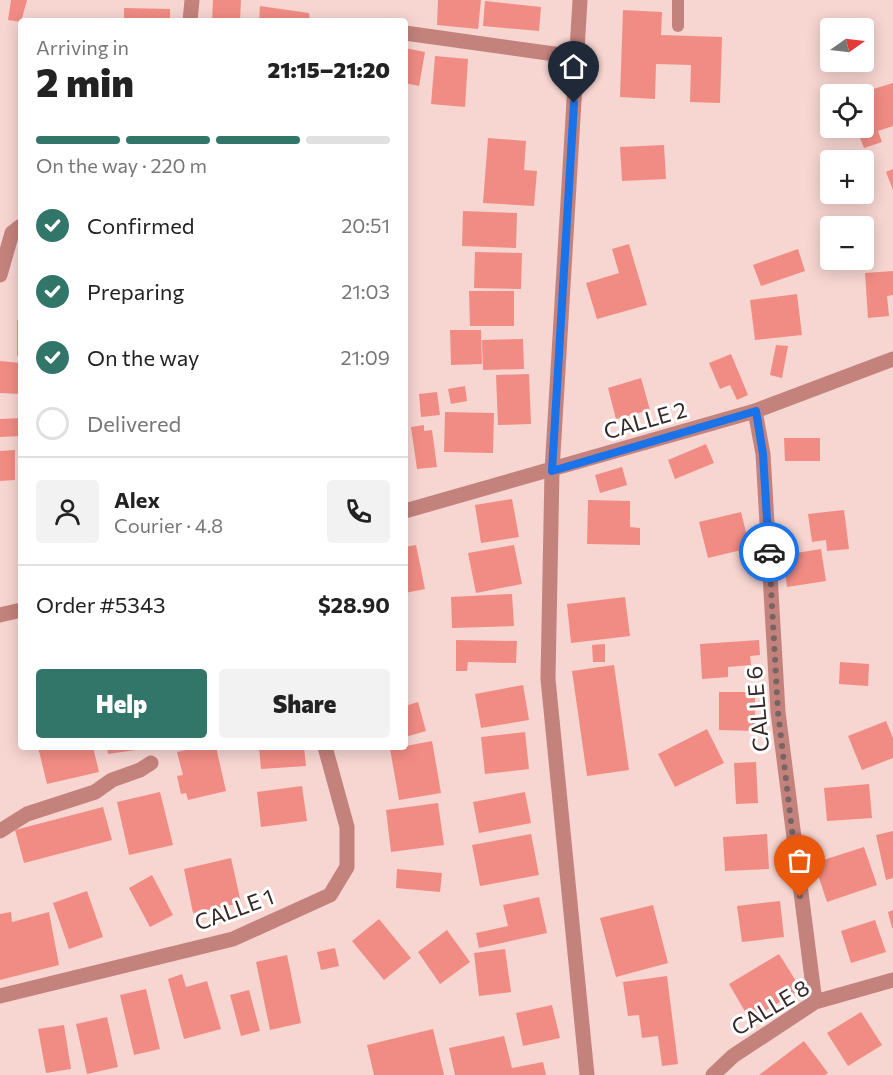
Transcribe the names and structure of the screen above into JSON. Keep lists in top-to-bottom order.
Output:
{
  "streets": {
    "street": [
      "CALLE 2",
      "CALLE 6",
      "CALLE 1",
      "CALLE 8"
    ]
  },
  "crossings": [
    ["CALLE 2", "CALLE 6"],
    ["CALLE 6", "CALLE 8"]
  ],
  "north": "right",
  "page": {
    "map_buttons": ["+", "−"],
    "heading": ["2 min", "Arriving in", "21:15–21:20"],
    "panel": [
      "Alex",
      "Courier · 4.8",
      "Order #5343",
      "$28.90"
    ],
    "bar": "On the way · 220 m",
    "list": [
      ["Confirmed", "20:51"],
      ["Preparing", "21:03"],
      ["On the way", "21:09"],
      "Delivered"
    ],
    "buttons": ["Help", "Share"]
  }
}
